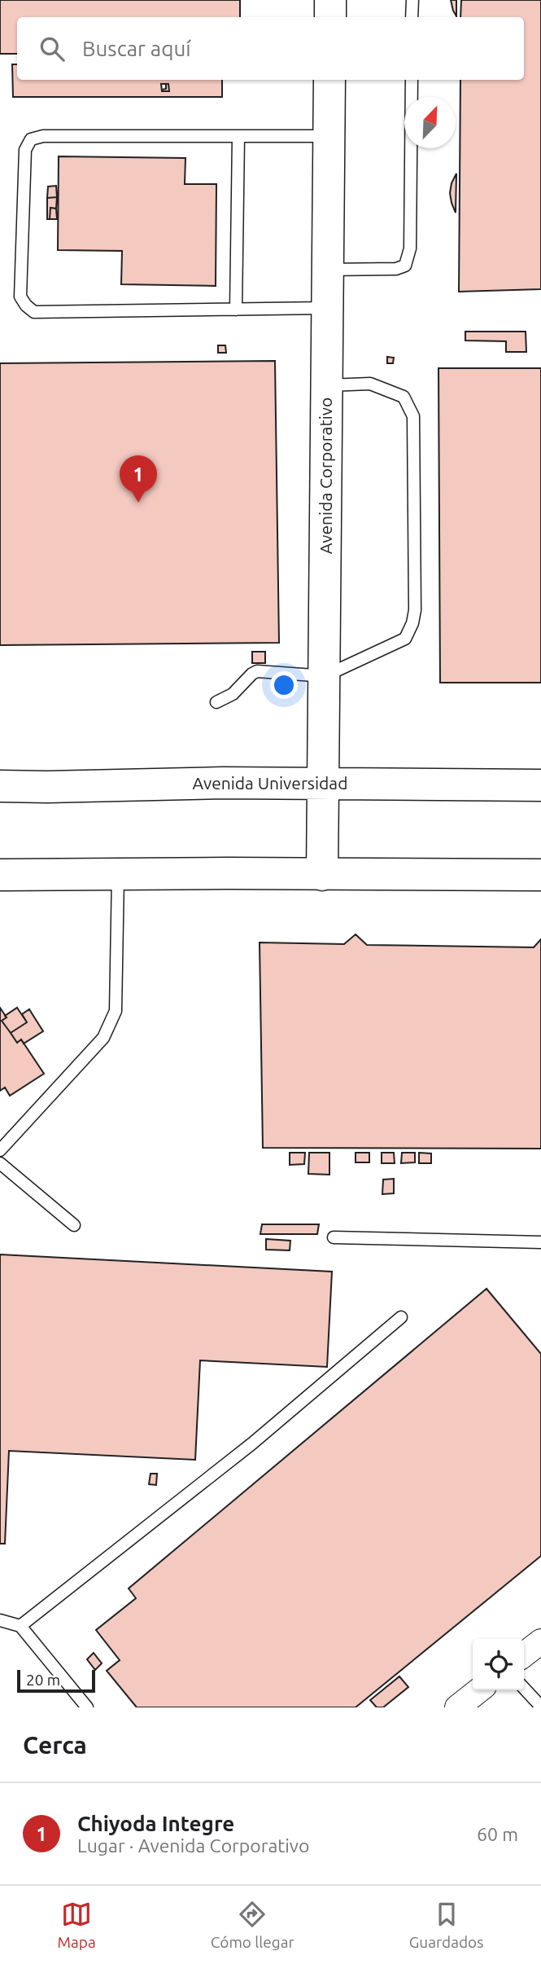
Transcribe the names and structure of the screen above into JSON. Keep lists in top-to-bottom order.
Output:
{
  "streets": {
    "street": ["Avenida Corporativo", "Avenida Universidad"]
  },
  "crossings": [
    ["Avenida Corporativo", "Avenida Universidad"]
  ],
  "scale_bar": "20 m",
  "north": "top right",
  "page": {
    "search": "Buscar aquí",
    "pins": "1",
    "scale": "20 m",
    "heading": "Cerca",
    "list": [
      {
        "mark": "1",
        "name": "Chiyoda Integre",
        "note": "Lugar · Avenida Corporativo",
        "value": "60 m"
      }
    ],
    "nav": ["Mapa", "Cómo llegar", "Guardados"]
  }
}
